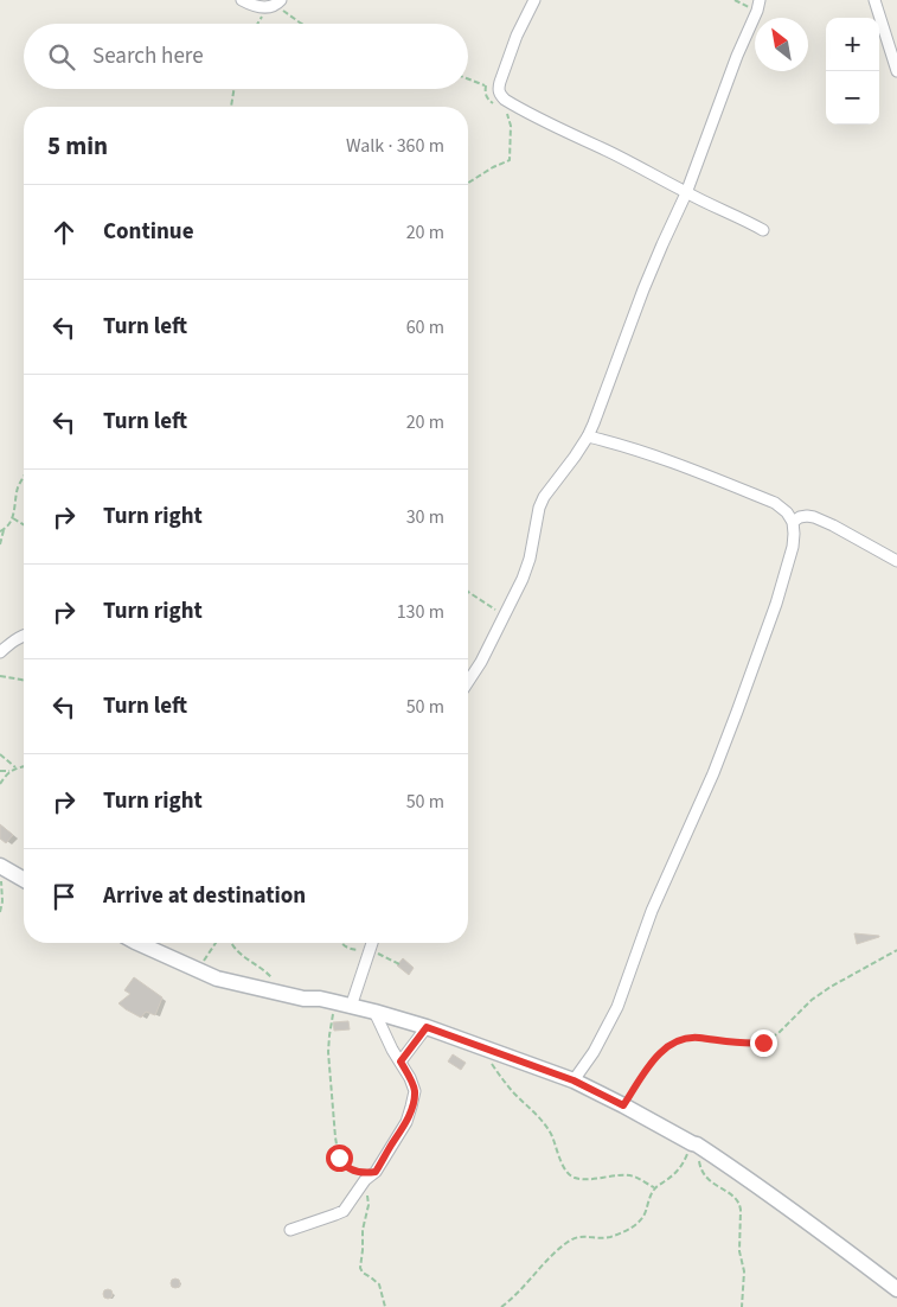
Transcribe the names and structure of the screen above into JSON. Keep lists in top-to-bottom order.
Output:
{
  "north": "top left",
  "page": {
    "map_buttons": ["+", "−"],
    "search": "Search here",
    "heading": ["5 min", "Walk · 360 m"],
    "list": [
      ["Continue", "20 m"],
      ["Turn left", "60 m"],
      ["Turn left", "20 m"],
      ["Turn right", "30 m"],
      ["Turn right", "130 m"],
      ["Turn left", "50 m"],
      ["Turn right", "50 m"],
      "Arrive at destination"
    ]
  }
}
